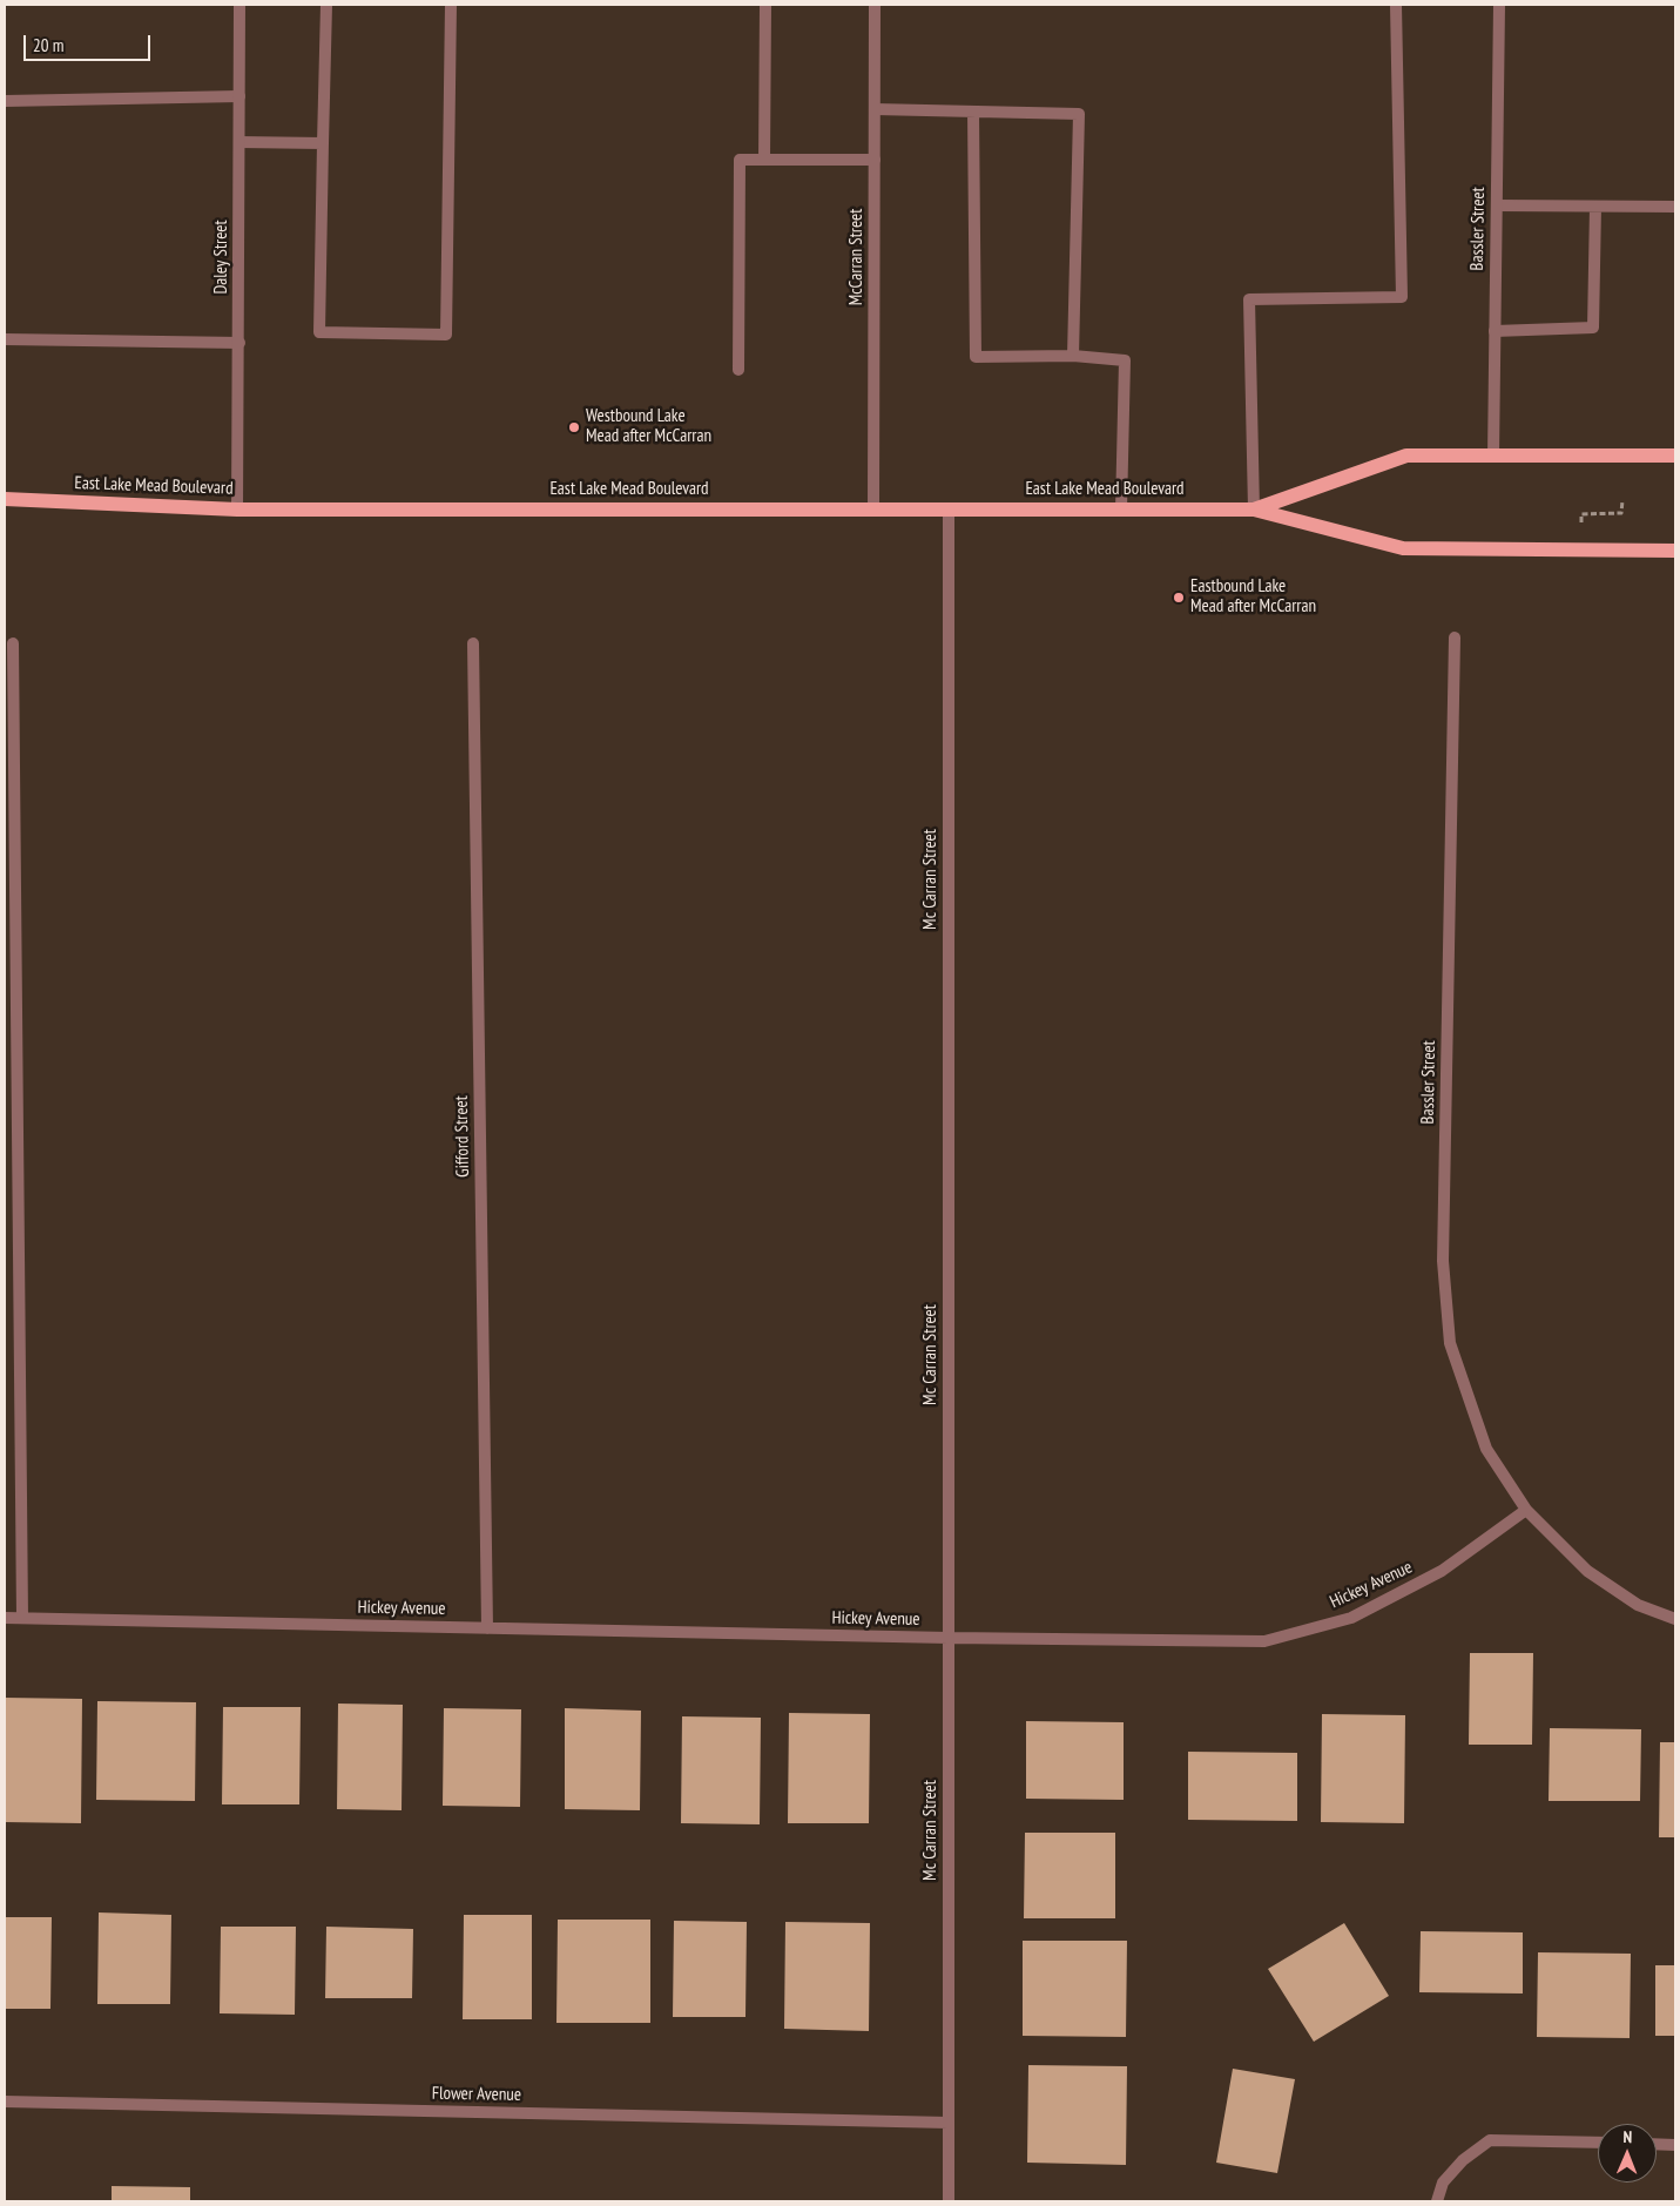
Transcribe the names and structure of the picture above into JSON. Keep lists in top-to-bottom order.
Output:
{
  "streets": {
    "main road": ["East Lake Mead Boulevard"],
    "street": [
      "Bassler Street",
      "Daley Street",
      "McCarran Street",
      "Mc Carran Street",
      "Gifford Street",
      "Hickey Avenue",
      "Flower Avenue"
    ]
  },
  "crossings": [
    ["Bassler Street", "East Lake Mead Boulevard"],
    ["Bassler Street", "Hickey Avenue"],
    ["Daley Street", "East Lake Mead Boulevard"],
    ["McCarran Street", "East Lake Mead Boulevard"],
    ["East Lake Mead Boulevard", "Mc Carran Street"],
    ["Mc Carran Street", "Hickey Avenue"],
    ["Mc Carran Street", "Flower Avenue"],
    ["Gifford Street", "Hickey Avenue"]
  ],
  "places": ["Westbound Lake Mead after McCarran", "Eastbound Lake Mead after McCarran"],
  "scale_bar": "20 m",
  "north": "top"
}
